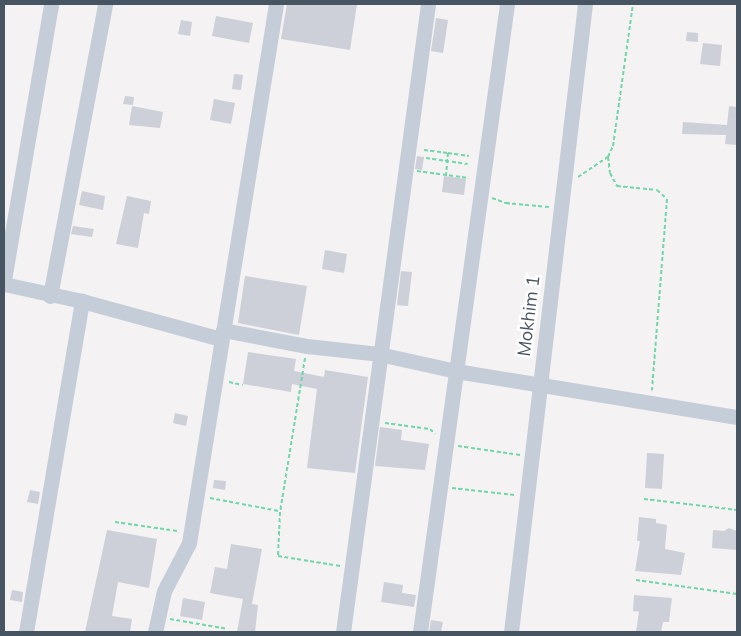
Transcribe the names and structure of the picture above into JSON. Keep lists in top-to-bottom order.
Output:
{
  "streets": {
    "street": ["Mokhim 1"]
  }
}
